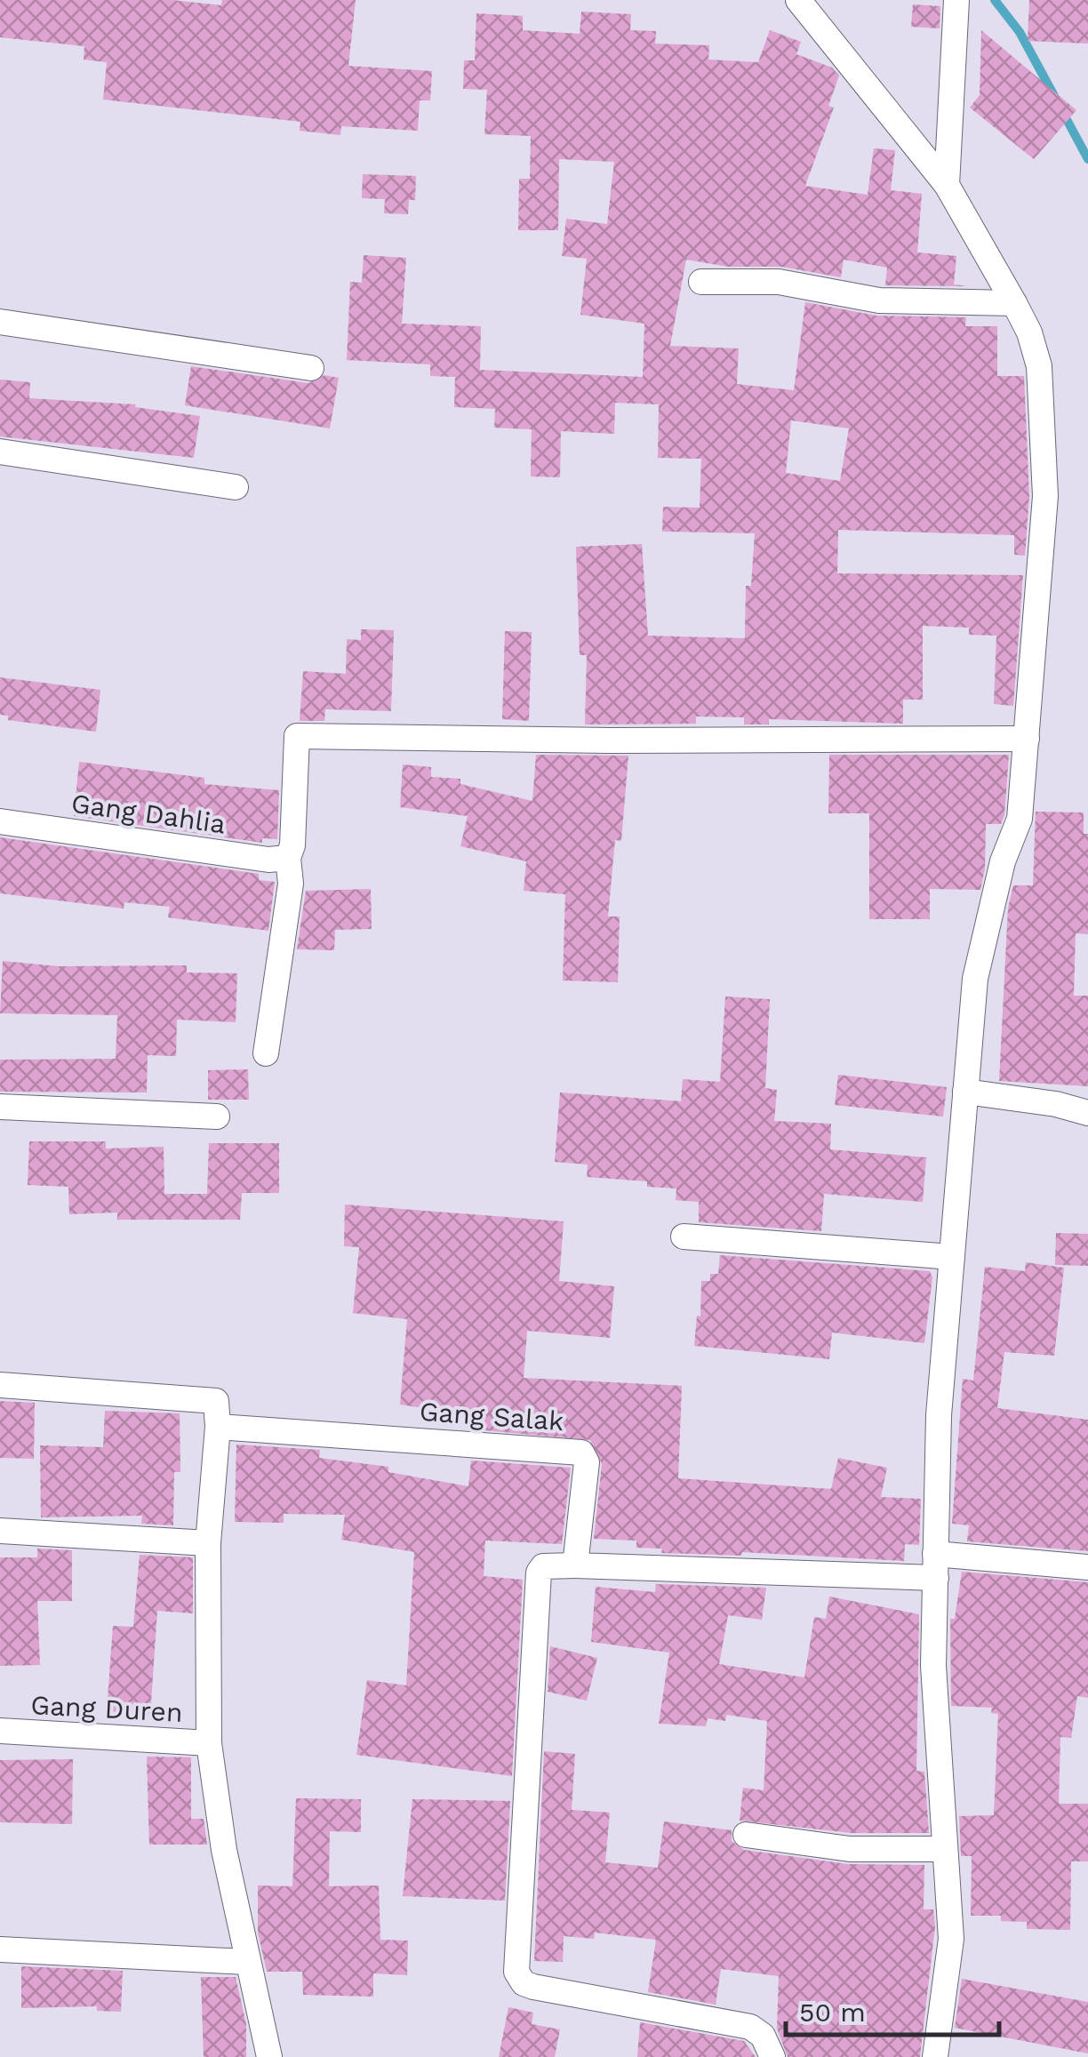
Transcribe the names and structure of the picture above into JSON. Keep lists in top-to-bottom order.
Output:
{
  "streets": {
    "street": ["Gang Dahlia", "Gang Salak", "Gang Duren"]
  },
  "scale_bar": "50 m"
}
